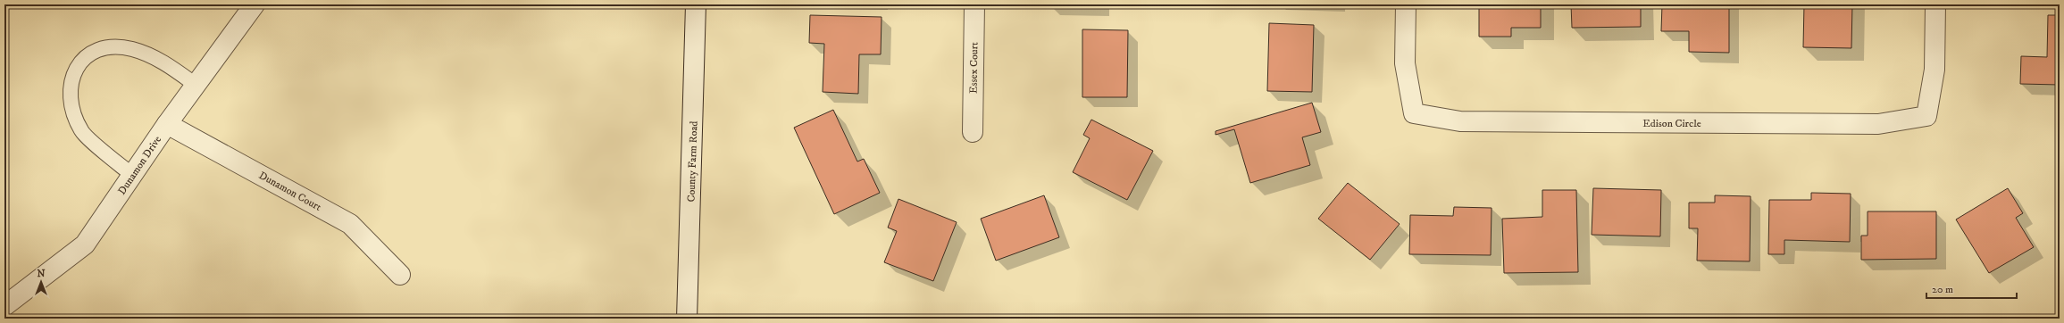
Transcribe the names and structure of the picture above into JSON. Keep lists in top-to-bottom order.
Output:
{
  "streets": {
    "street": [
      "Essex Court",
      "Edison Circle",
      "County Farm Road",
      "Dunamon Drive",
      "Dunamon Court"
    ]
  },
  "crossings": [
    ["Dunamon Drive", "Dunamon Court"]
  ],
  "scale_bar": "20 m",
  "north": "top"
}
